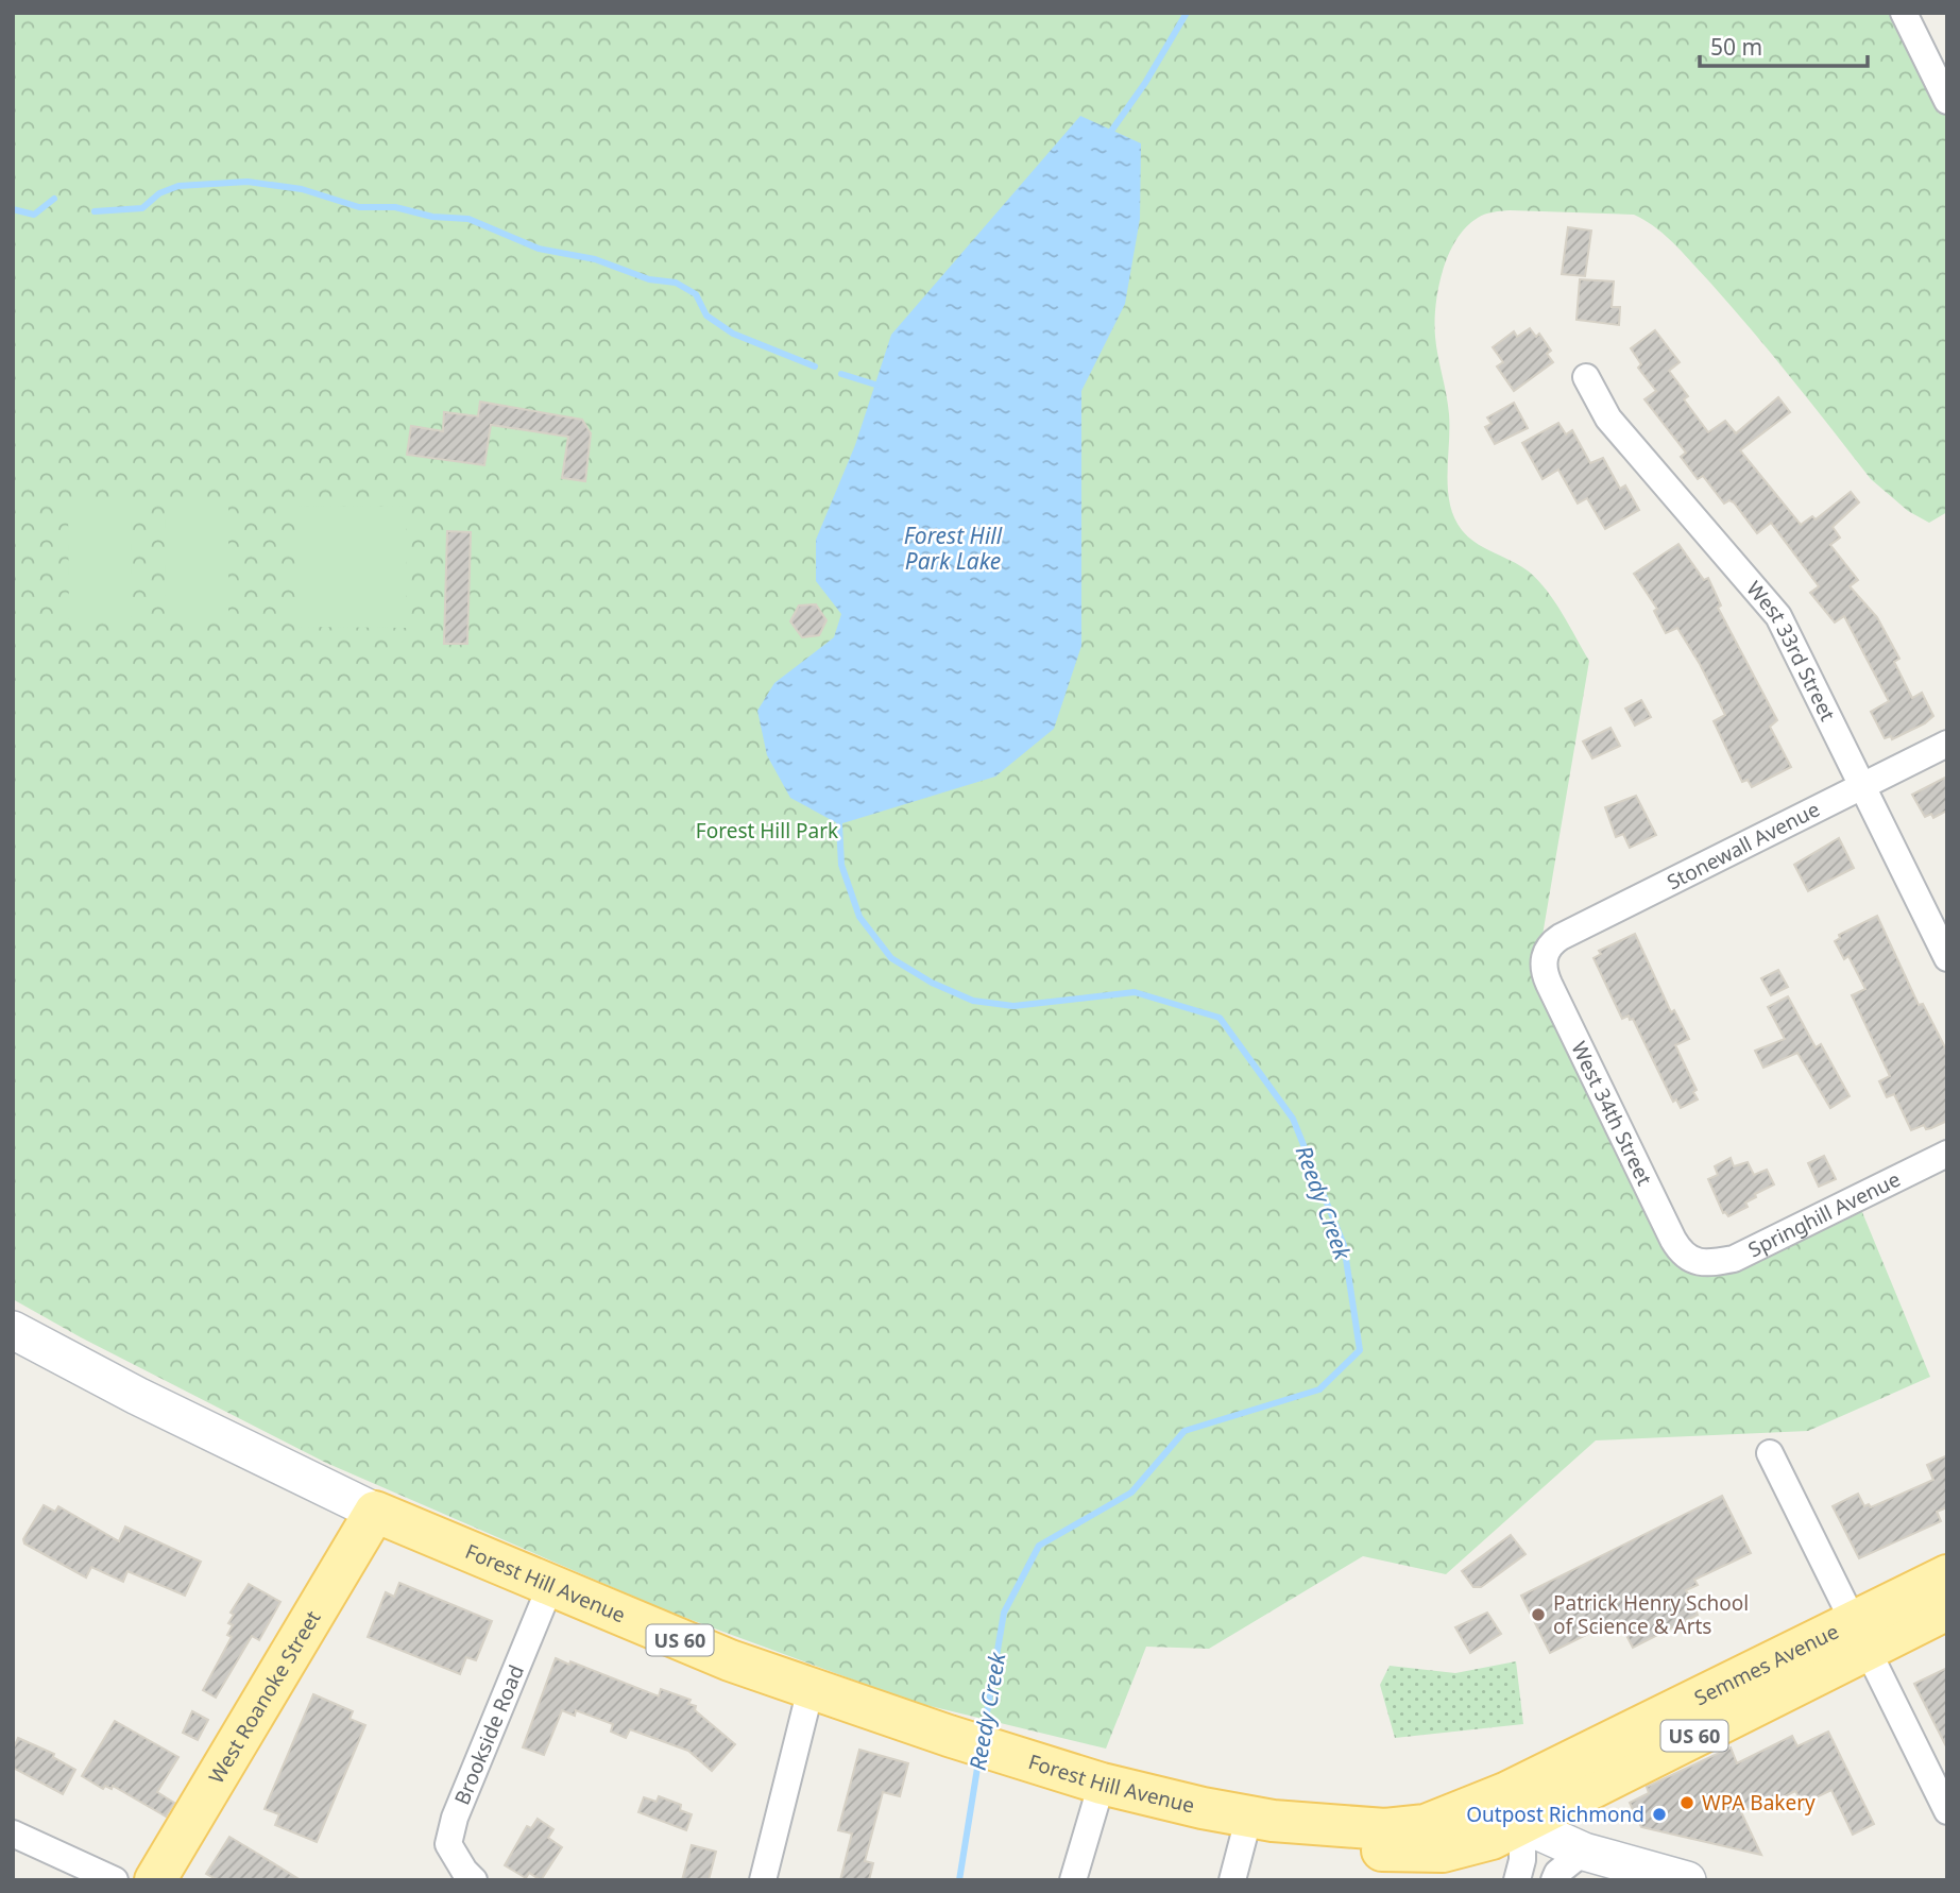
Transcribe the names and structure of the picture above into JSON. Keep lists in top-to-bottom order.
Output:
{
  "streets": {
    "main road": [
      "Forest Hill Avenue",
      "US 60",
      "Semmes Avenue",
      "West Roanoke Street"
    ],
    "street": [
      "West 33rd Street",
      "Stonewall Avenue",
      "West 34th Street",
      "Springhill Avenue",
      "Brookside Road"
    ]
  },
  "crossings": [
    ["West 33rd Street", "Stonewall Avenue"],
    ["Stonewall Avenue", "West 34th Street"],
    ["West 34th Street", "Springhill Avenue"],
    ["Forest Hill Avenue", "Semmes Avenue"],
    ["Forest Hill Avenue", "West Roanoke Street"],
    ["Forest Hill Avenue", "Brookside Road"]
  ],
  "water": ["Forest Hill Park Lake", "Reedy Creek"],
  "parks": ["Forest Hill Park"],
  "places": ["Patrick Henry School of Science & Arts", "WPA Bakery", "Outpost Richmond"],
  "scale_bar": "50 m"
}
